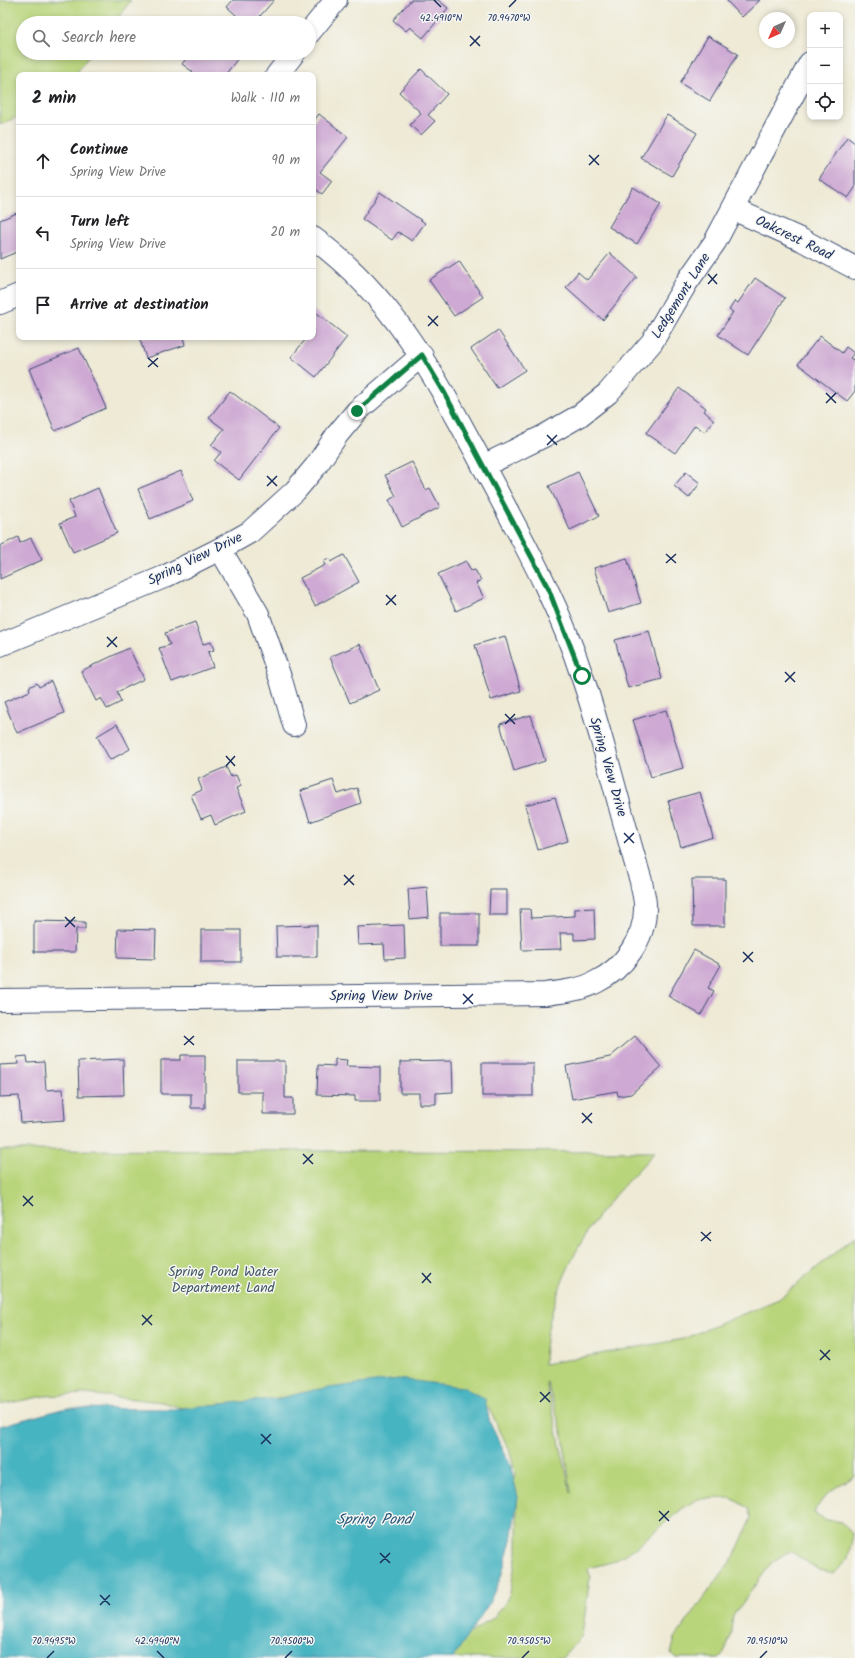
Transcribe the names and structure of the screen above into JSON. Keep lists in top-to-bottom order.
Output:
{
  "streets": {
    "street": ["Oakcrest Road", "Ledgemont Lane", "Spring View Drive"]
  },
  "crossings": [
    ["Oakcrest Road", "Ledgemont Lane"],
    ["Ledgemont Lane", "Spring View Drive"]
  ],
  "water": ["Spring Pond"],
  "parks": ["Spring Pond Water Department Land"],
  "north": "bottom left",
  "page": {
    "map_buttons": ["+", "−"],
    "search": "Search here",
    "heading": ["2 min", "Walk · 110 m"],
    "list": [
      ["Continue", "Spring View Drive", "90 m"],
      ["Turn left", "Spring View Drive", "20 m"],
      "Arrive at destination"
    ]
  },
  "coordinates": [
    "42.4910°N",
    "70.9470°W",
    "70.9495°W",
    "42.4940°N",
    "70.9500°W",
    "70.9505°W",
    "70.9510°W"
  ]
}
